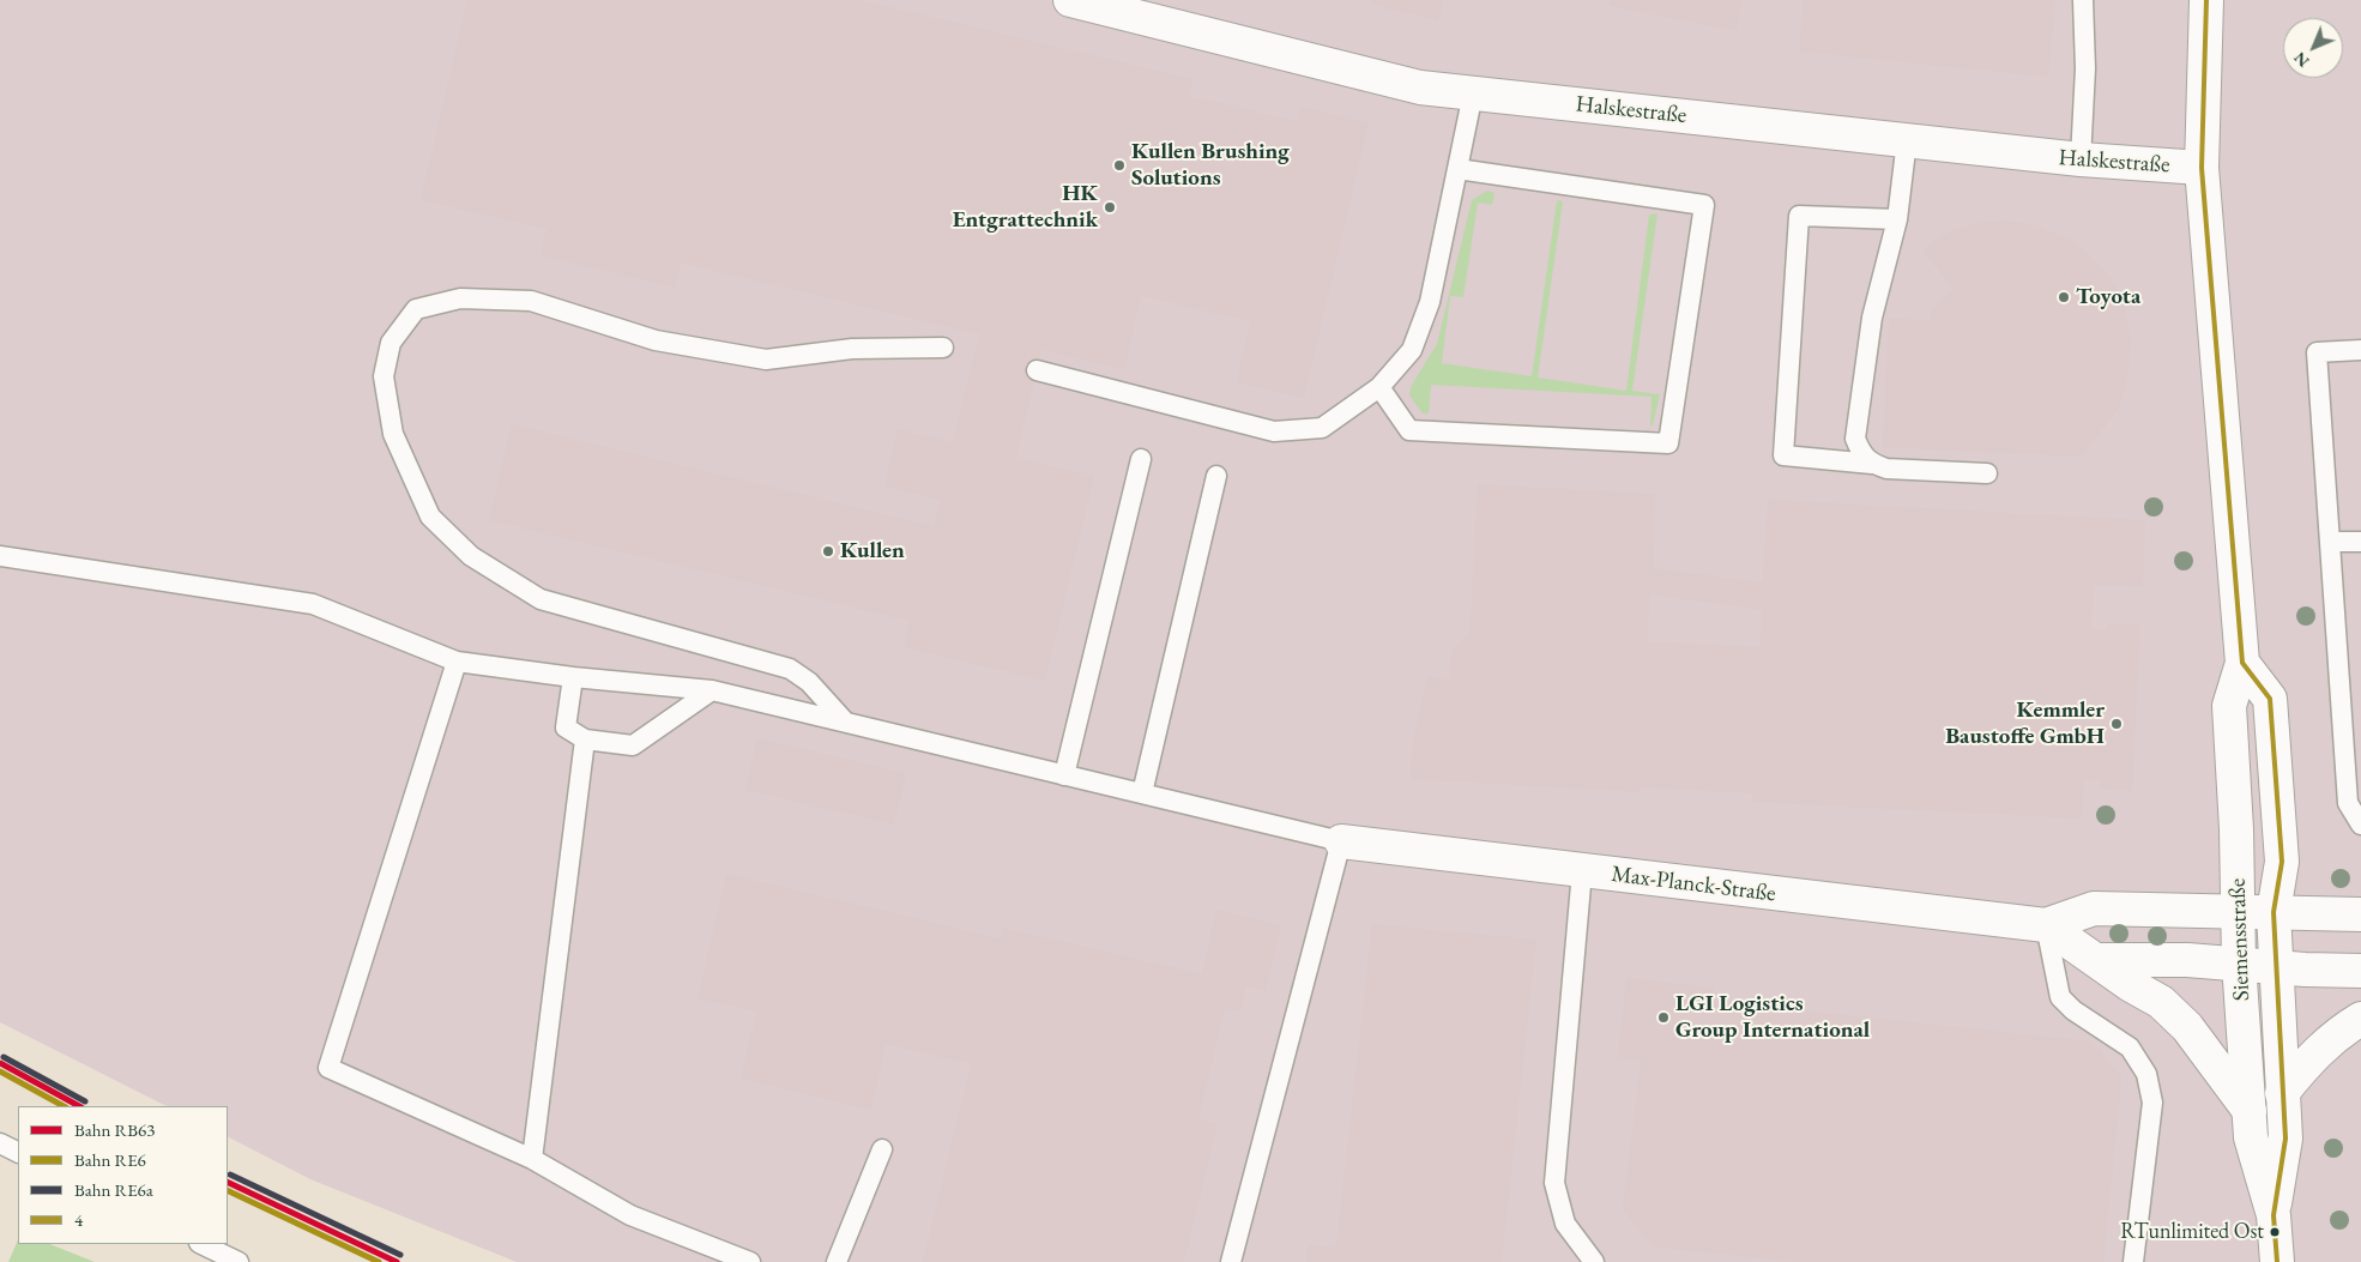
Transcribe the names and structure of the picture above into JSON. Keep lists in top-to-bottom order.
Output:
{
  "streets": {
    "street": ["Halskestraße", "Max-Planck-Straße", "Siemensstraße"]
  },
  "crossings": [
    ["Halskestraße", "Siemensstraße"],
    ["Max-Planck-Straße", "Siemensstraße"]
  ],
  "places": [
    "Kullen Brushing Solutions",
    "HK Entgrattechnik",
    "Toyota",
    "Kullen",
    "Kemmler Baustoffe GmbH",
    "LGI Logistics Group International",
    "RTunlimited Ost"
  ],
  "lines": [
    "transit line 4",
    "rail line RE6a",
    "rail line RB63",
    "rail line RE6"
  ],
  "legend": [
    "Bahn RB63",
    "Bahn RE6",
    "Bahn RE6a",
    "4"
  ],
  "north": "bottom left"
}
